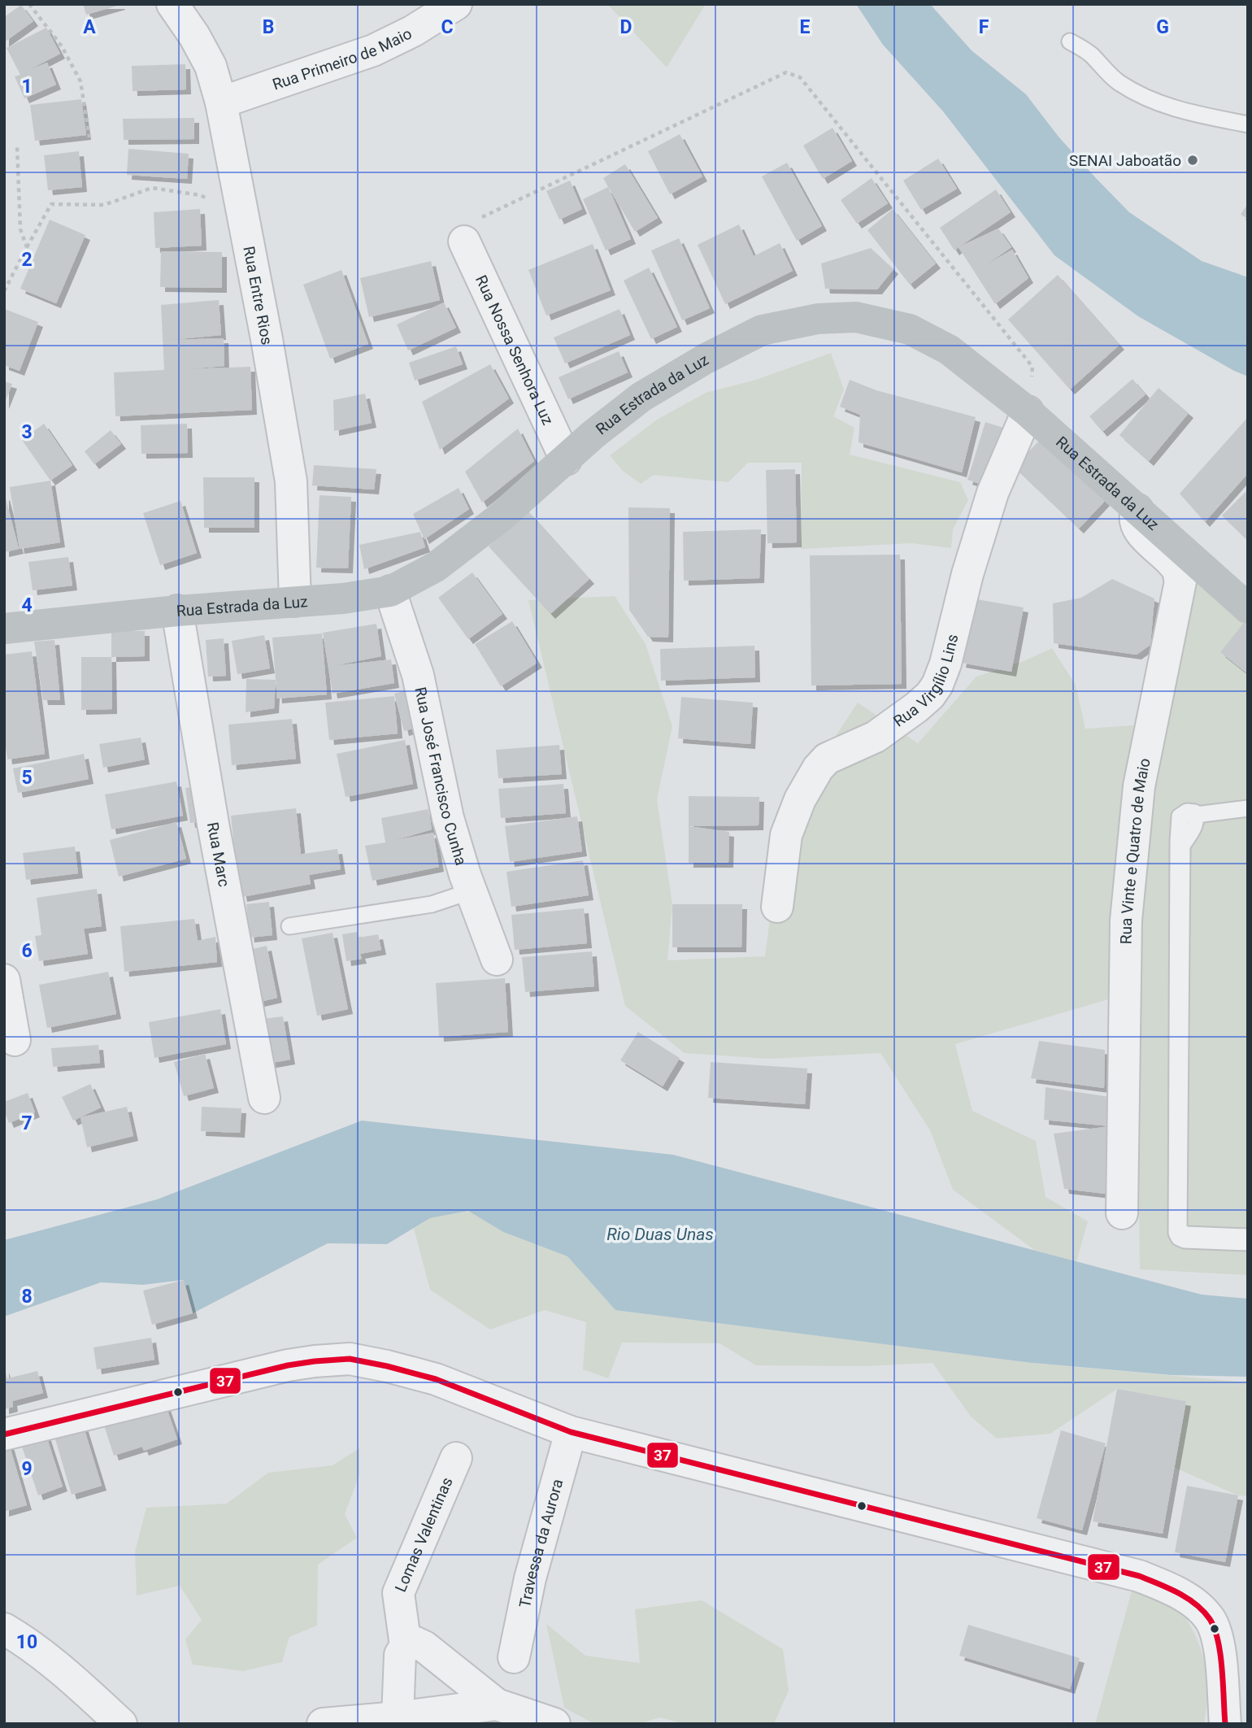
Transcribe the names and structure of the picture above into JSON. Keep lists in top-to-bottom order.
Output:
{
  "streets": {
    "main road": ["Rua Estrada da Luz"],
    "street": [
      "Rua Primeiro de Maio",
      "Rua Entre Rios",
      "Rua Nossa Senhora Luz",
      "Rua Virgílio Lins",
      "Rua José Francisco Cunha",
      "Rua Vinte e Quatro de Maio",
      "Rua Marc",
      "Lomas Valentinas",
      "Travessa da Aurora"
    ]
  },
  "crossings": [
    ["Rua Primeiro de Maio", "Rua Entre Rios"],
    ["Rua Entre Rios", "Rua Estrada da Luz"],
    ["Rua Nossa Senhora Luz", "Rua Estrada da Luz"],
    ["Rua Estrada da Luz", "Rua Virgílio Lins"],
    ["Rua Estrada da Luz", "Rua José Francisco Cunha"],
    ["Rua Estrada da Luz", "Rua Vinte e Quatro de Maio"],
    ["Rua Estrada da Luz", "Rua Marc"]
  ],
  "water": ["Rio Duas Unas"],
  "places": ["SENAI Jaboatão"],
  "lines": ["transit line 37"],
  "grid": {
    "columns": [
      "A",
      "B",
      "C",
      "D",
      "E",
      "F",
      "G"
    ],
    "rows": [
      "1",
      "2",
      "3",
      "4",
      "5",
      "6",
      "7",
      "8",
      "9",
      "10"
    ]
  }
}
